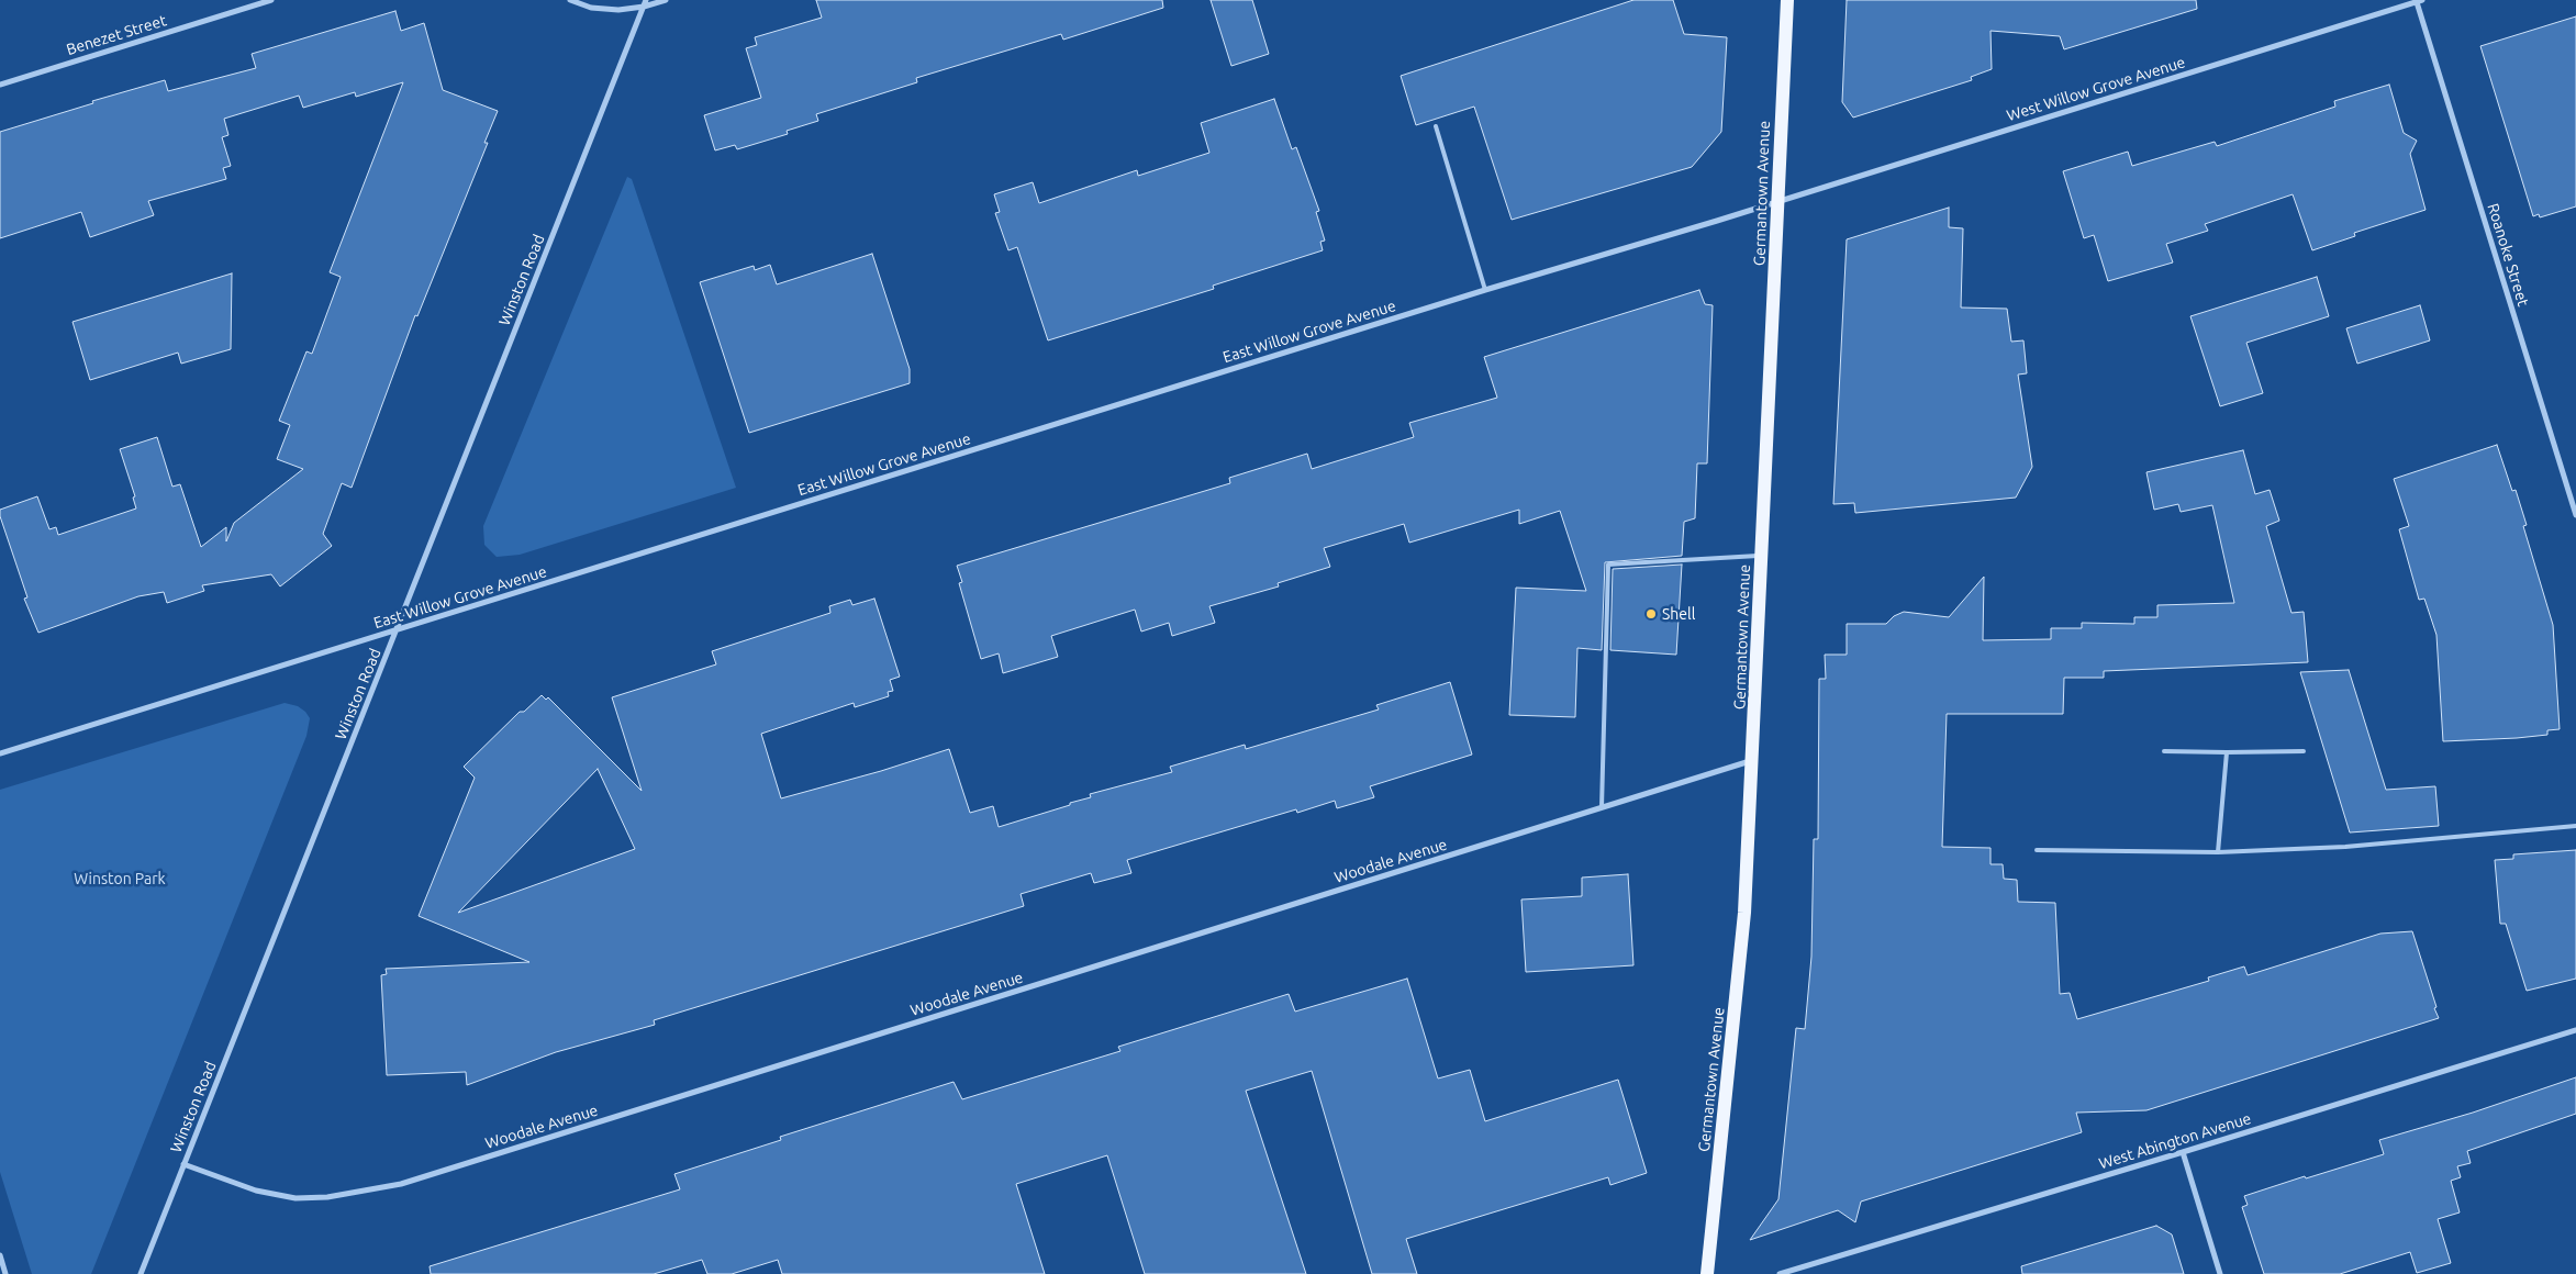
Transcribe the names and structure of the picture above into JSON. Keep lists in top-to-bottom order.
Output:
{
  "streets": {
    "main road": ["Germantown Avenue"],
    "street": [
      "Benezet Street",
      "West Willow Grove Avenue",
      "Roanoke Street",
      "Winston Road",
      "East Willow Grove Avenue",
      "Woodale Avenue",
      "West Abington Avenue"
    ]
  },
  "crossings": [
    ["West Willow Grove Avenue", "Germantown Avenue"],
    ["West Willow Grove Avenue", "Roanoke Street"],
    ["West Willow Grove Avenue", "East Willow Grove Avenue"],
    ["Germantown Avenue", "East Willow Grove Avenue"],
    ["Germantown Avenue", "Woodale Avenue"],
    ["Winston Road", "East Willow Grove Avenue"],
    ["Winston Road", "Woodale Avenue"]
  ],
  "parks": ["Winston Park"],
  "places": ["Shell"]
}
